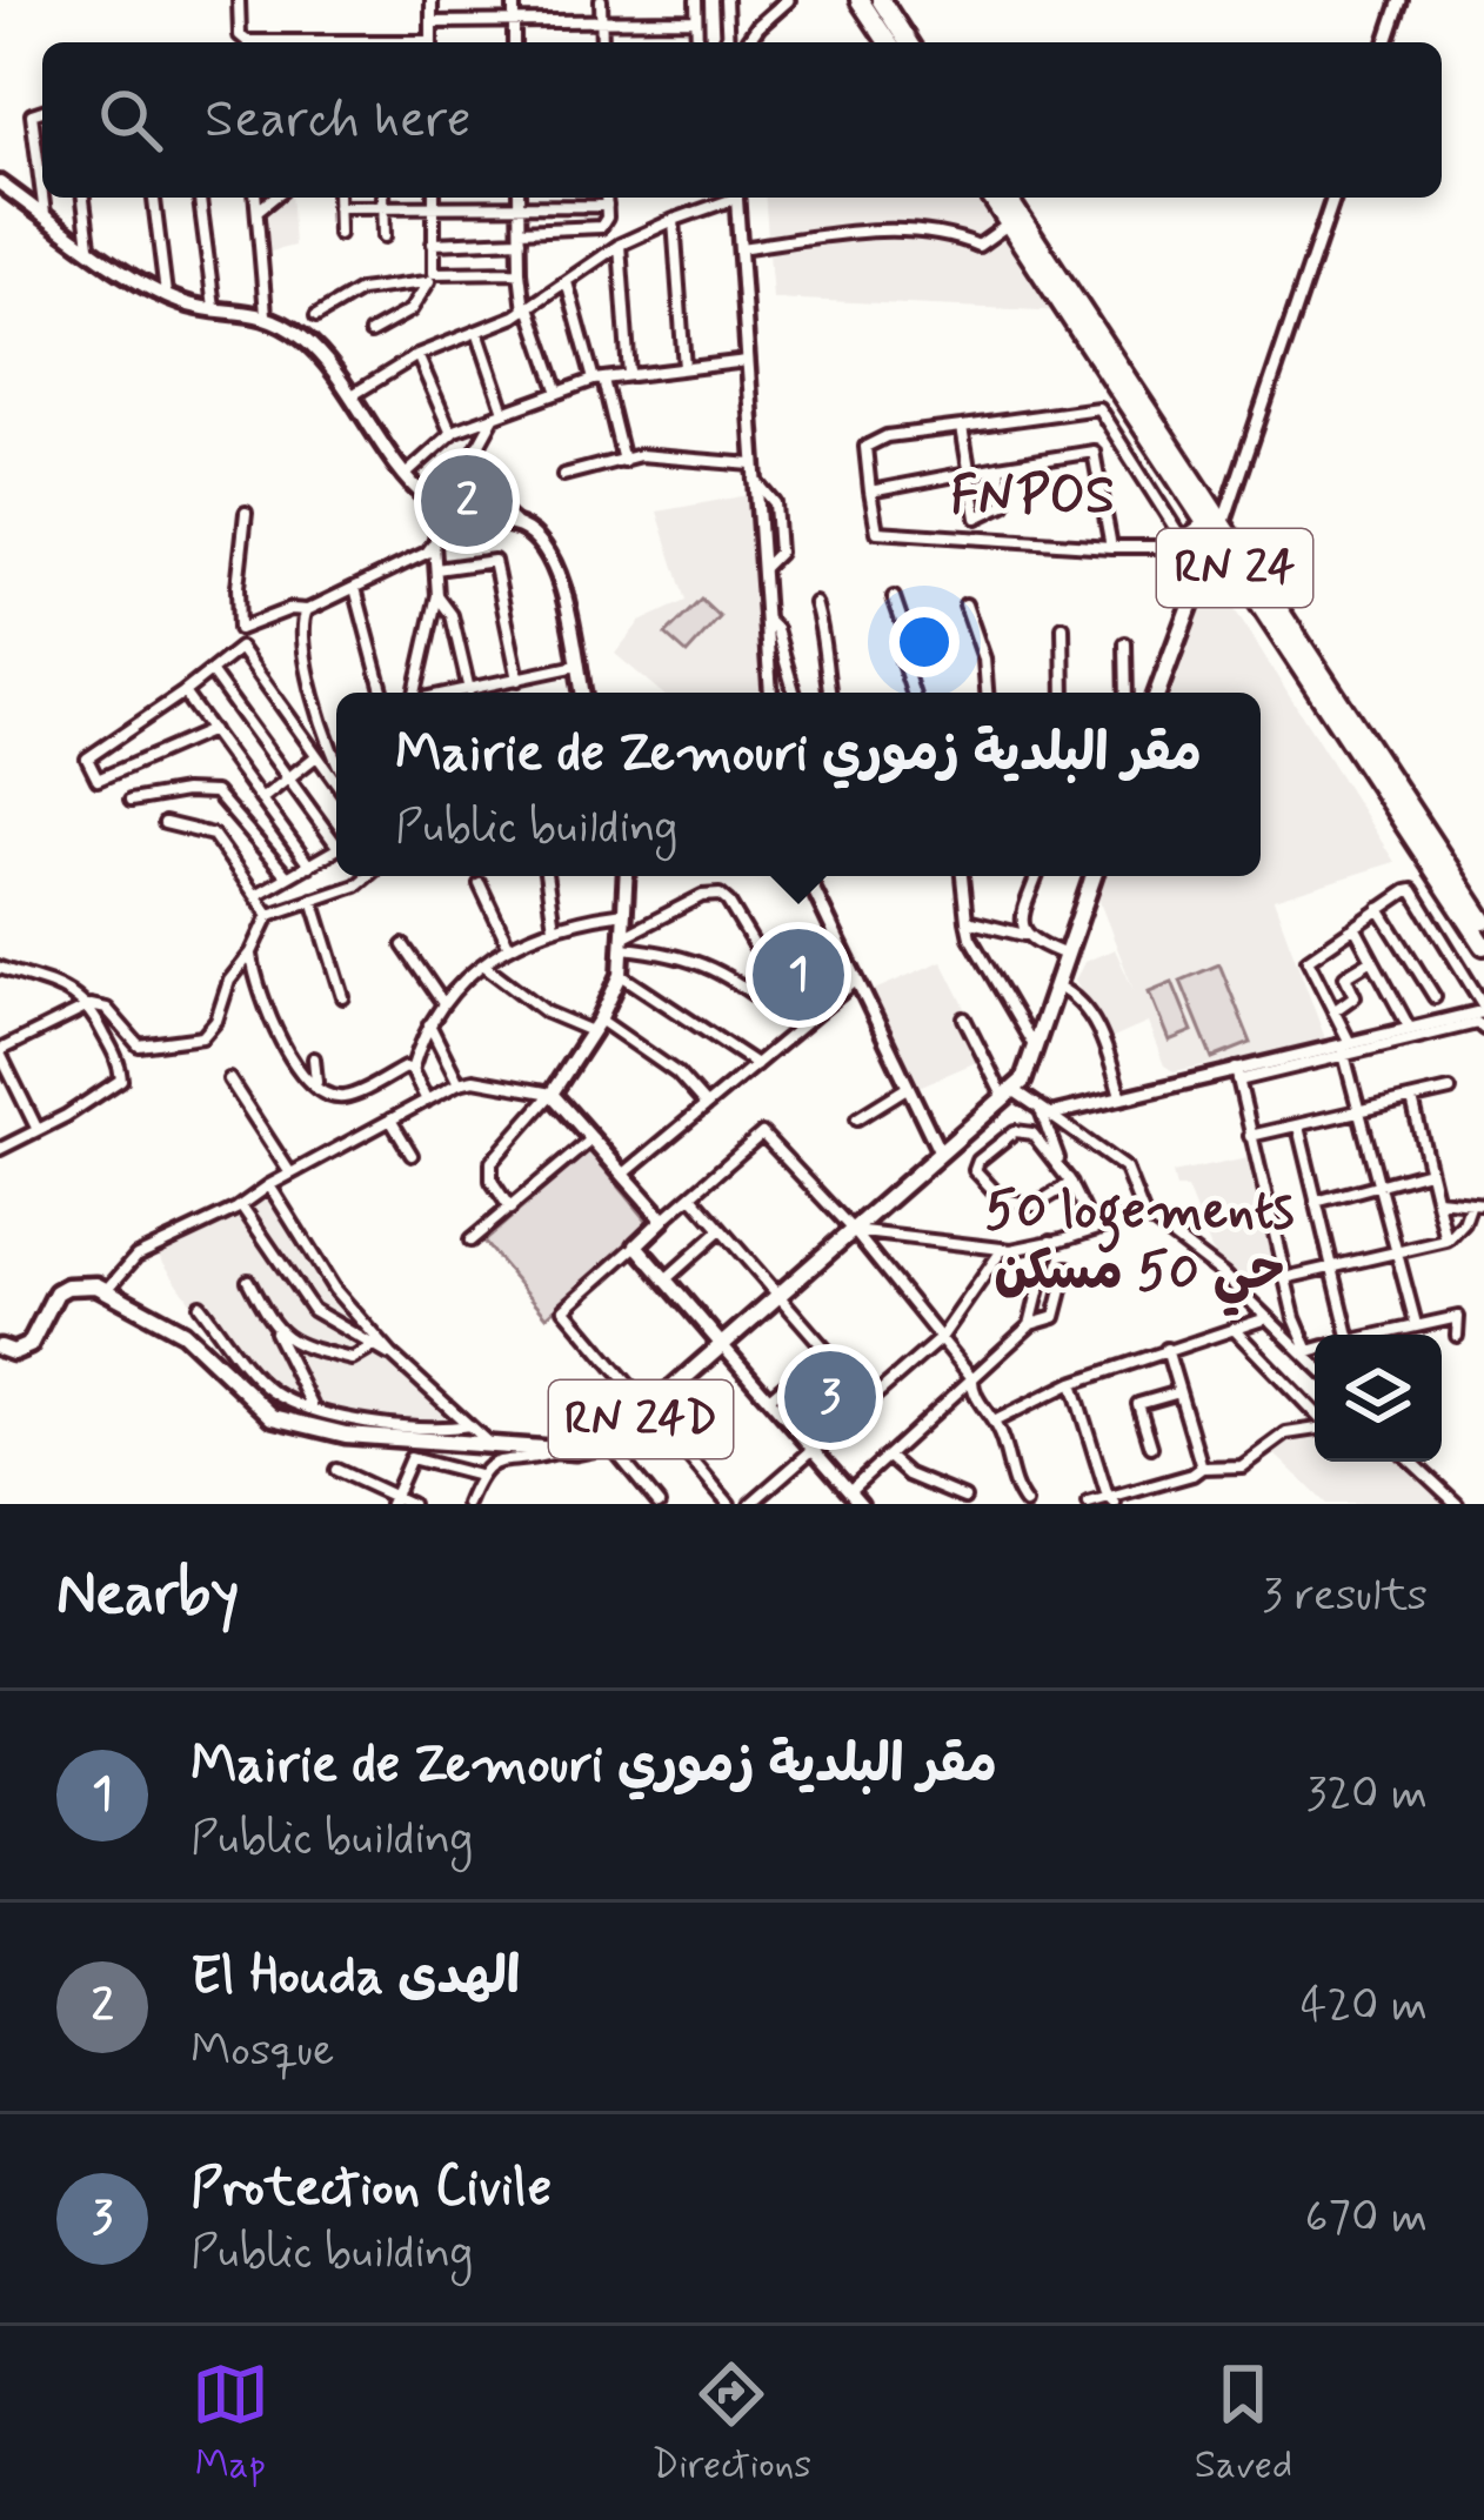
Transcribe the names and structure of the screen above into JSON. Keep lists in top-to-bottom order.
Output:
{
  "streets": {
    "highway": ["RN 24"],
    "main road": ["RN 24D"]
  },
  "districts": ["FNPOS", "50 logements حي 50 مسكن"],
  "page": {
    "search": "Search here",
    "pins": ["2", "1", "3"],
    "popup": ["Mairie de Zemouri مقر البلدية زموري", "Public building"],
    "heading": ["Nearby", "3 results"],
    "list": [
      {
        "mark": "1",
        "name": "Mairie de Zemouri مقر البلدية زموري",
        "note": "Public building",
        "value": "320 m"
      },
      {
        "mark": "2",
        "name": "El Houda الهدى",
        "note": "Mosque",
        "value": "420 m"
      },
      {
        "mark": "3",
        "name": "Protection Civile",
        "note": "Public building",
        "value": "670 m"
      }
    ],
    "nav": ["Map", "Directions", "Saved"]
  }
}
